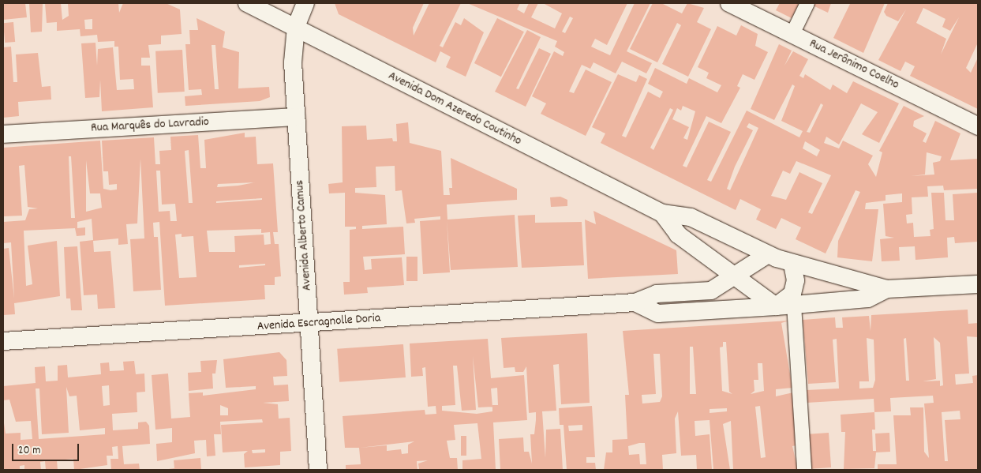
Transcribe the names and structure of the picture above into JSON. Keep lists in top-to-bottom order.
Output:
{
  "streets": {
    "street": [
      "Rua Jerônimo Coelho",
      "Avenida Dom Azeredo Coutinho",
      "Rua Marquês do Lavradio",
      "Avenida Alberto Camus",
      "Avenida Escragnolle Doria"
    ]
  },
  "crossings": [
    ["Avenida Dom Azeredo Coutinho", "Avenida Alberto Camus"],
    ["Avenida Dom Azeredo Coutinho", "Avenida Escragnolle Doria"],
    ["Rua Marquês do Lavradio", "Avenida Alberto Camus"],
    ["Avenida Alberto Camus", "Avenida Escragnolle Doria"]
  ],
  "scale_bar": "20 m"
}
